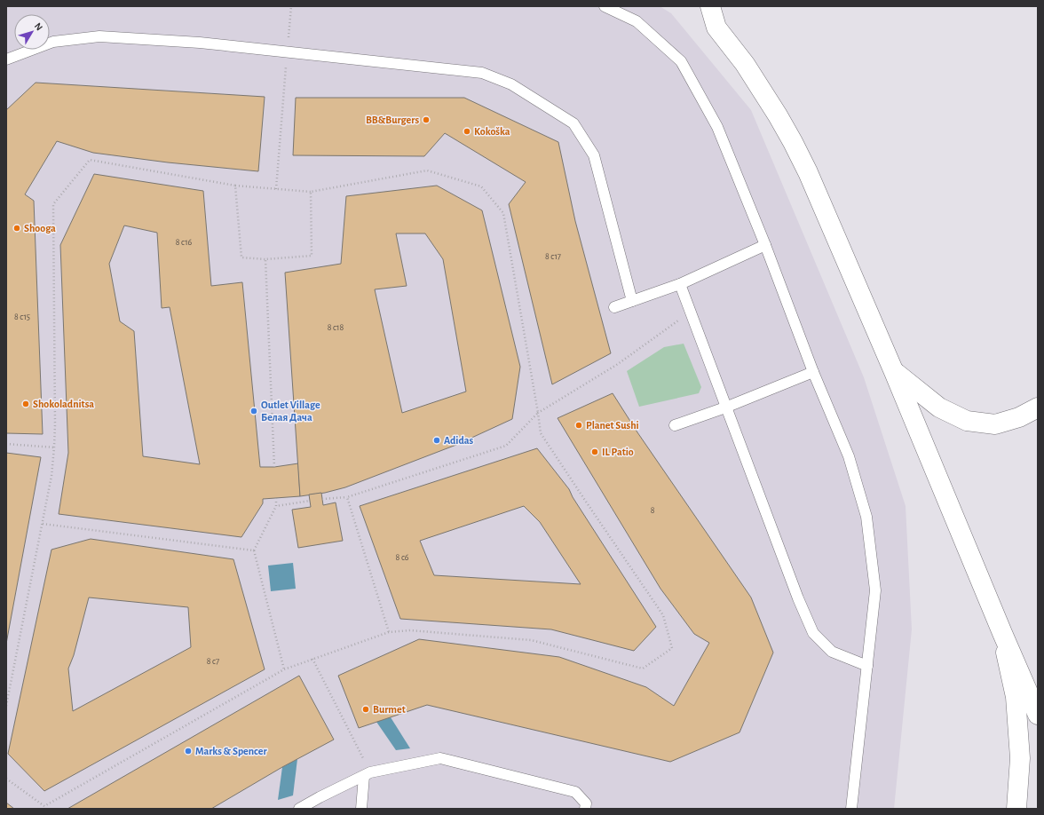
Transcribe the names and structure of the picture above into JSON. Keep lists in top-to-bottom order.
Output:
{
  "places": [
    "BB&Burgers",
    "Kokoška",
    "Shooga",
    "Shokoladnitsa",
    "Outlet Village Белая Дача",
    "Planet Sushi",
    "Adidas",
    "IL Patio",
    "Burmet",
    "Marks & Spencer"
  ],
  "house_numbers": [
    "8 с16",
    "8 с17",
    "8 с15",
    "8 с18",
    "8",
    "8 c6",
    "8 с7"
  ],
  "north": "top right"
}
